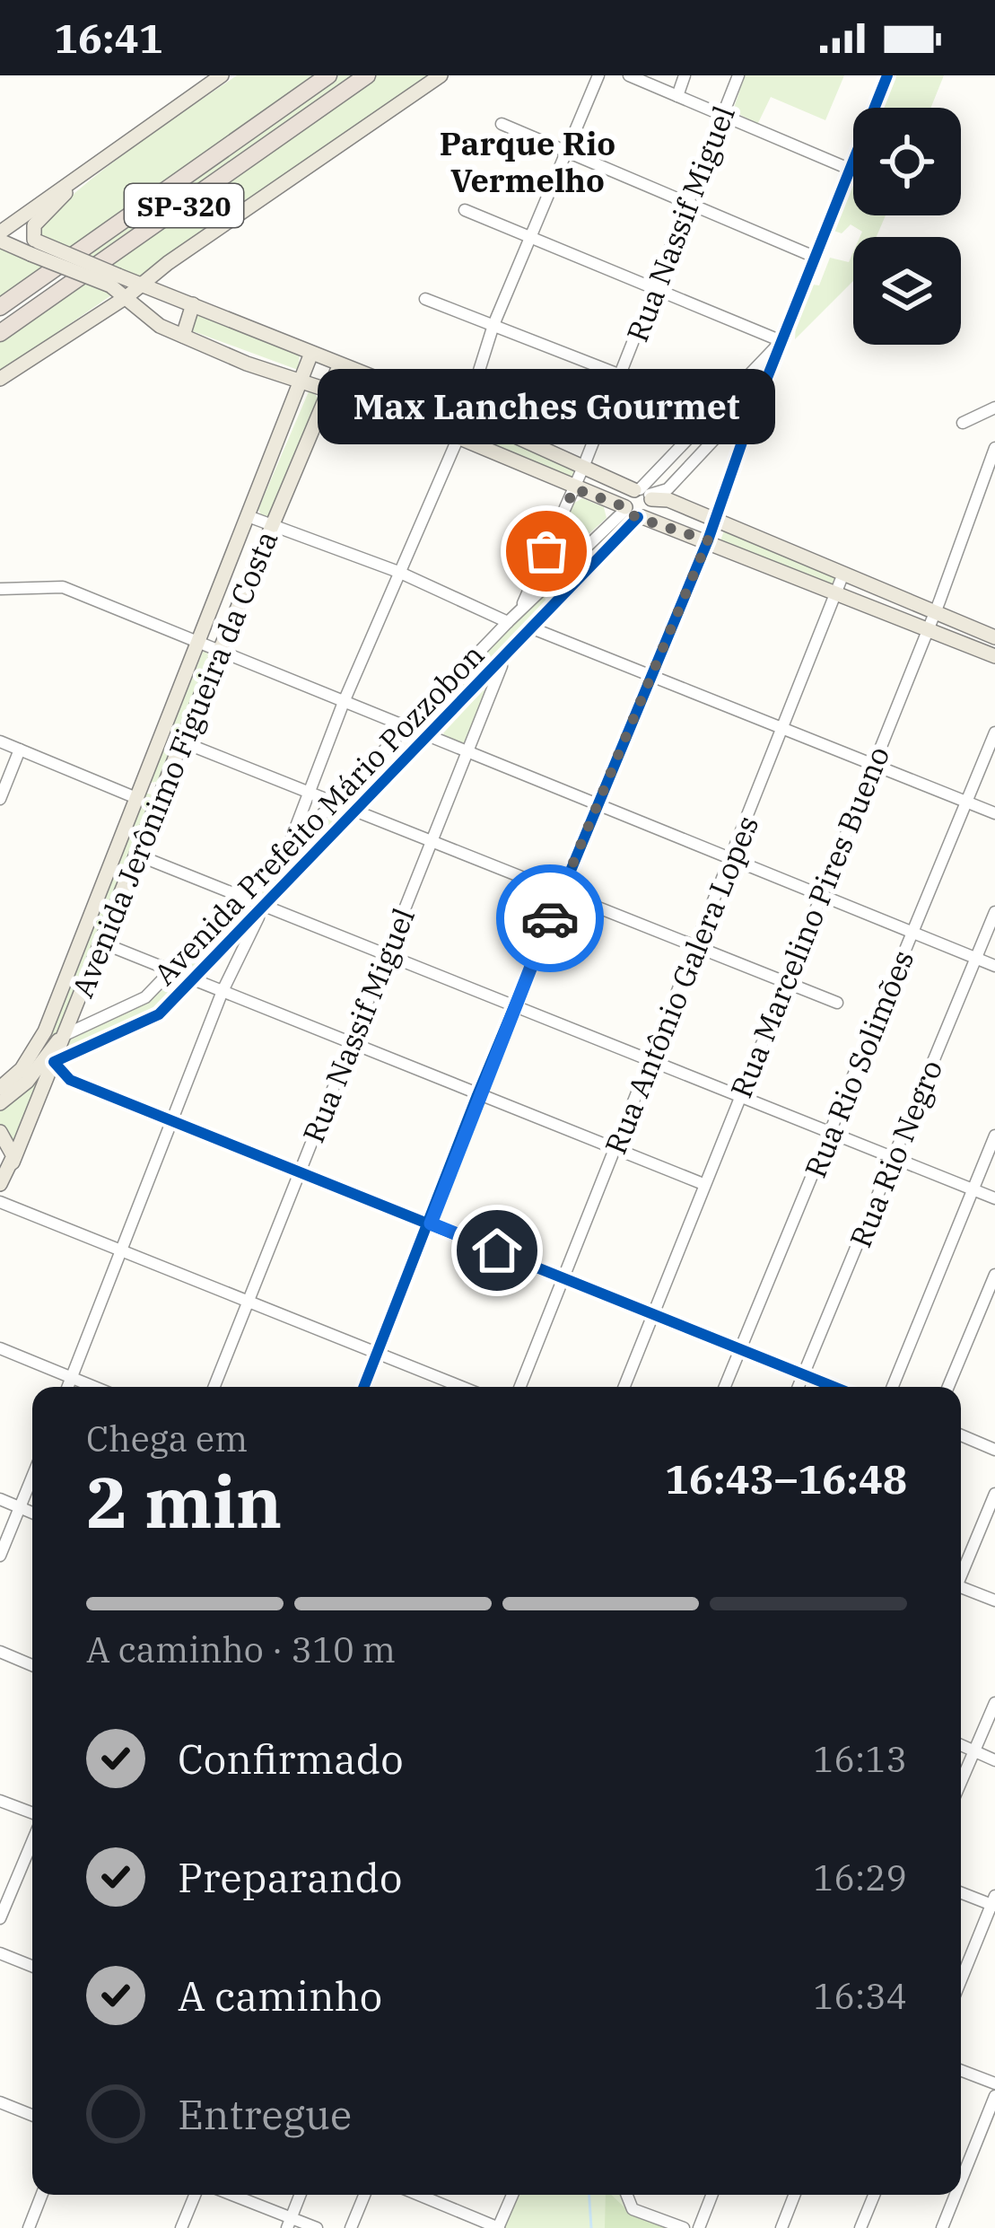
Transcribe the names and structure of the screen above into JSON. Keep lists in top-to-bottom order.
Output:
{
  "streets": {
    "highway": ["SP-320"],
    "main road": ["Avenida Jerônimo Figueira da Costa", "Avenida Prefeito Mário Pozzobon"],
    "street": [
      "Rua Nassif Miguel",
      "Rua Marcelino Pires Bueno",
      "Rua Antônio Galera Lopes",
      "Rua Rio Solimões",
      "Rua Rio Negro"
    ]
  },
  "crossings": [
    ["Rua Nassif Miguel", "Avenida Prefeito Mário Pozzobon"],
    ["Avenida Jerônimo Figueira da Costa", "Avenida Prefeito Mário Pozzobon"]
  ],
  "districts": ["Parque Rio Vermelho"],
  "places": ["Max Lanches Gourmet"],
  "page": {
    "status": "16:41",
    "bubble": "Max Lanches Gourmet",
    "heading": ["2 min", "Chega em", "16:43–16:48"],
    "bar": "A caminho · 310 m",
    "list": [
      ["Confirmado", "16:13"],
      ["Preparando", "16:29"],
      ["A caminho", "16:34"],
      "Entregue"
    ]
  }
}
